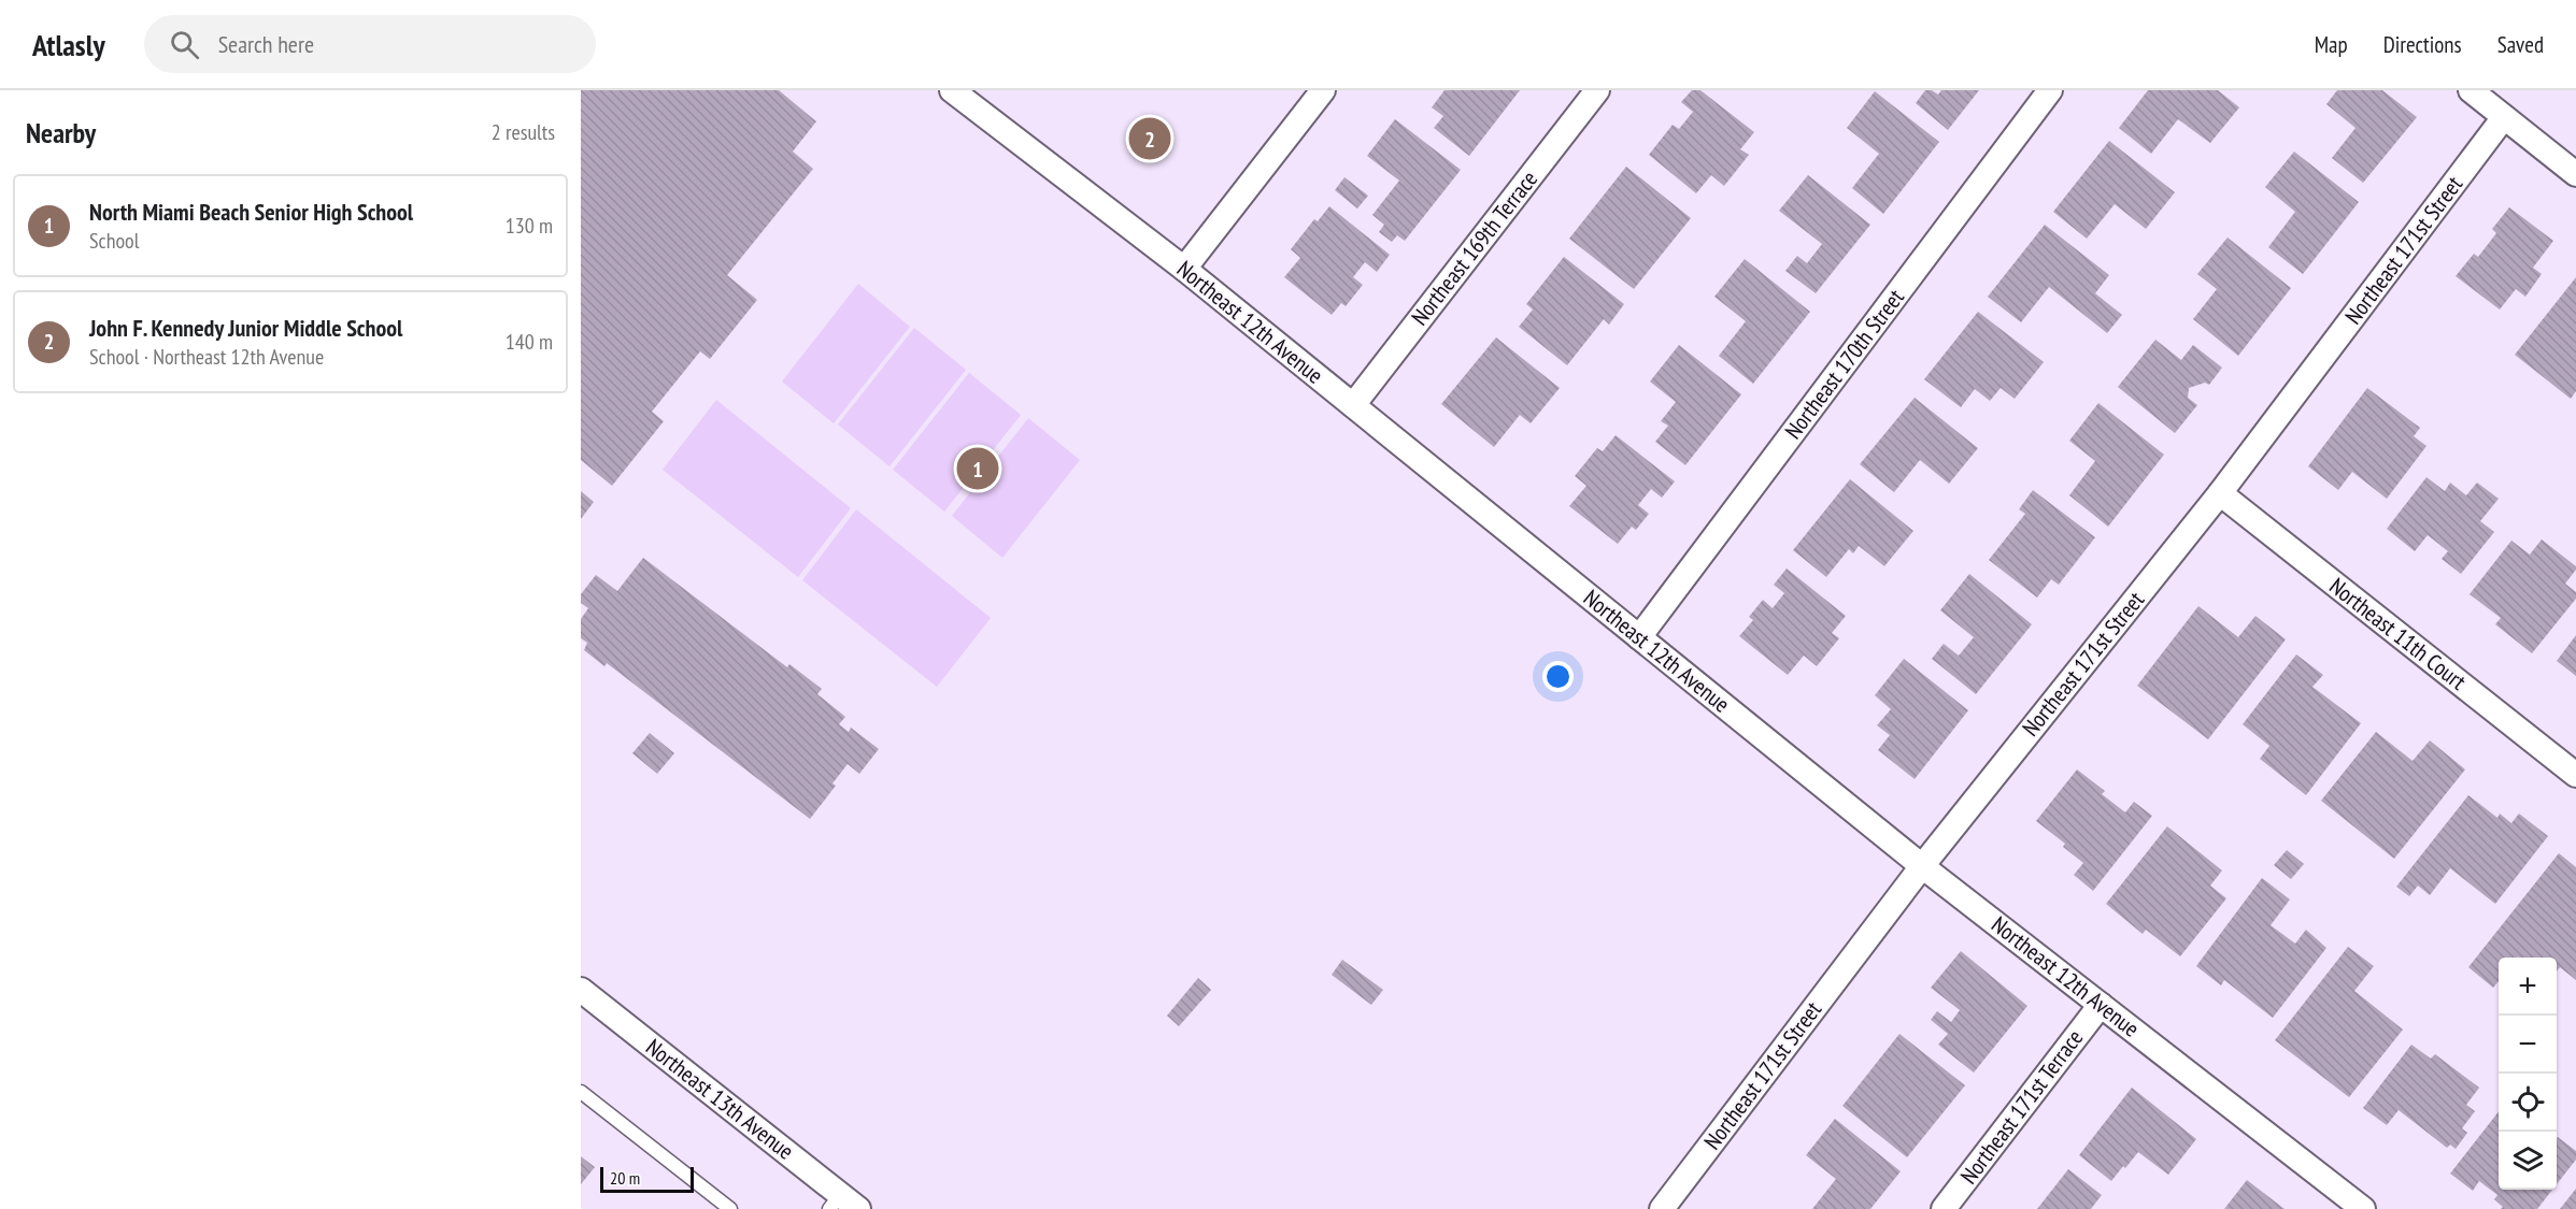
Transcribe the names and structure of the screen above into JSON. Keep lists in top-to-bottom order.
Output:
{
  "streets": {
    "street": [
      "Northeast 169th Terrace",
      "Northeast 171st Street",
      "Northeast 12th Avenue",
      "Northeast 170th Street",
      "Northeast 11th Court",
      "Northeast 13th Avenue",
      "Northeast 171st Terrace"
    ]
  },
  "crossings": [
    ["Northeast 169th Terrace", "Northeast 12th Avenue"],
    ["Northeast 171st Street", "Northeast 12th Avenue"],
    ["Northeast 171st Street", "Northeast 11th Court"],
    ["Northeast 12th Avenue", "Northeast 170th Street"],
    ["Northeast 12th Avenue", "Northeast 171st Terrace"]
  ],
  "scale_bar": "20 m",
  "page": {
    "header": "Atlasly",
    "search": "Search here",
    "nav": ["Map", "Directions", "Saved"],
    "heading": ["Nearby", "2 results"],
    "pins": ["2", "1"],
    "list": [
      {
        "mark": "1",
        "name": "North Miami Beach Senior High School",
        "note": "School",
        "value": "130 m"
      },
      {
        "mark": "2",
        "name": "John F. Kennedy Junior Middle School",
        "note": "School · Northeast 12th Avenue",
        "value": "140 m"
      }
    ],
    "map_buttons": ["+", "−"],
    "scale": "20 m"
  }
}
